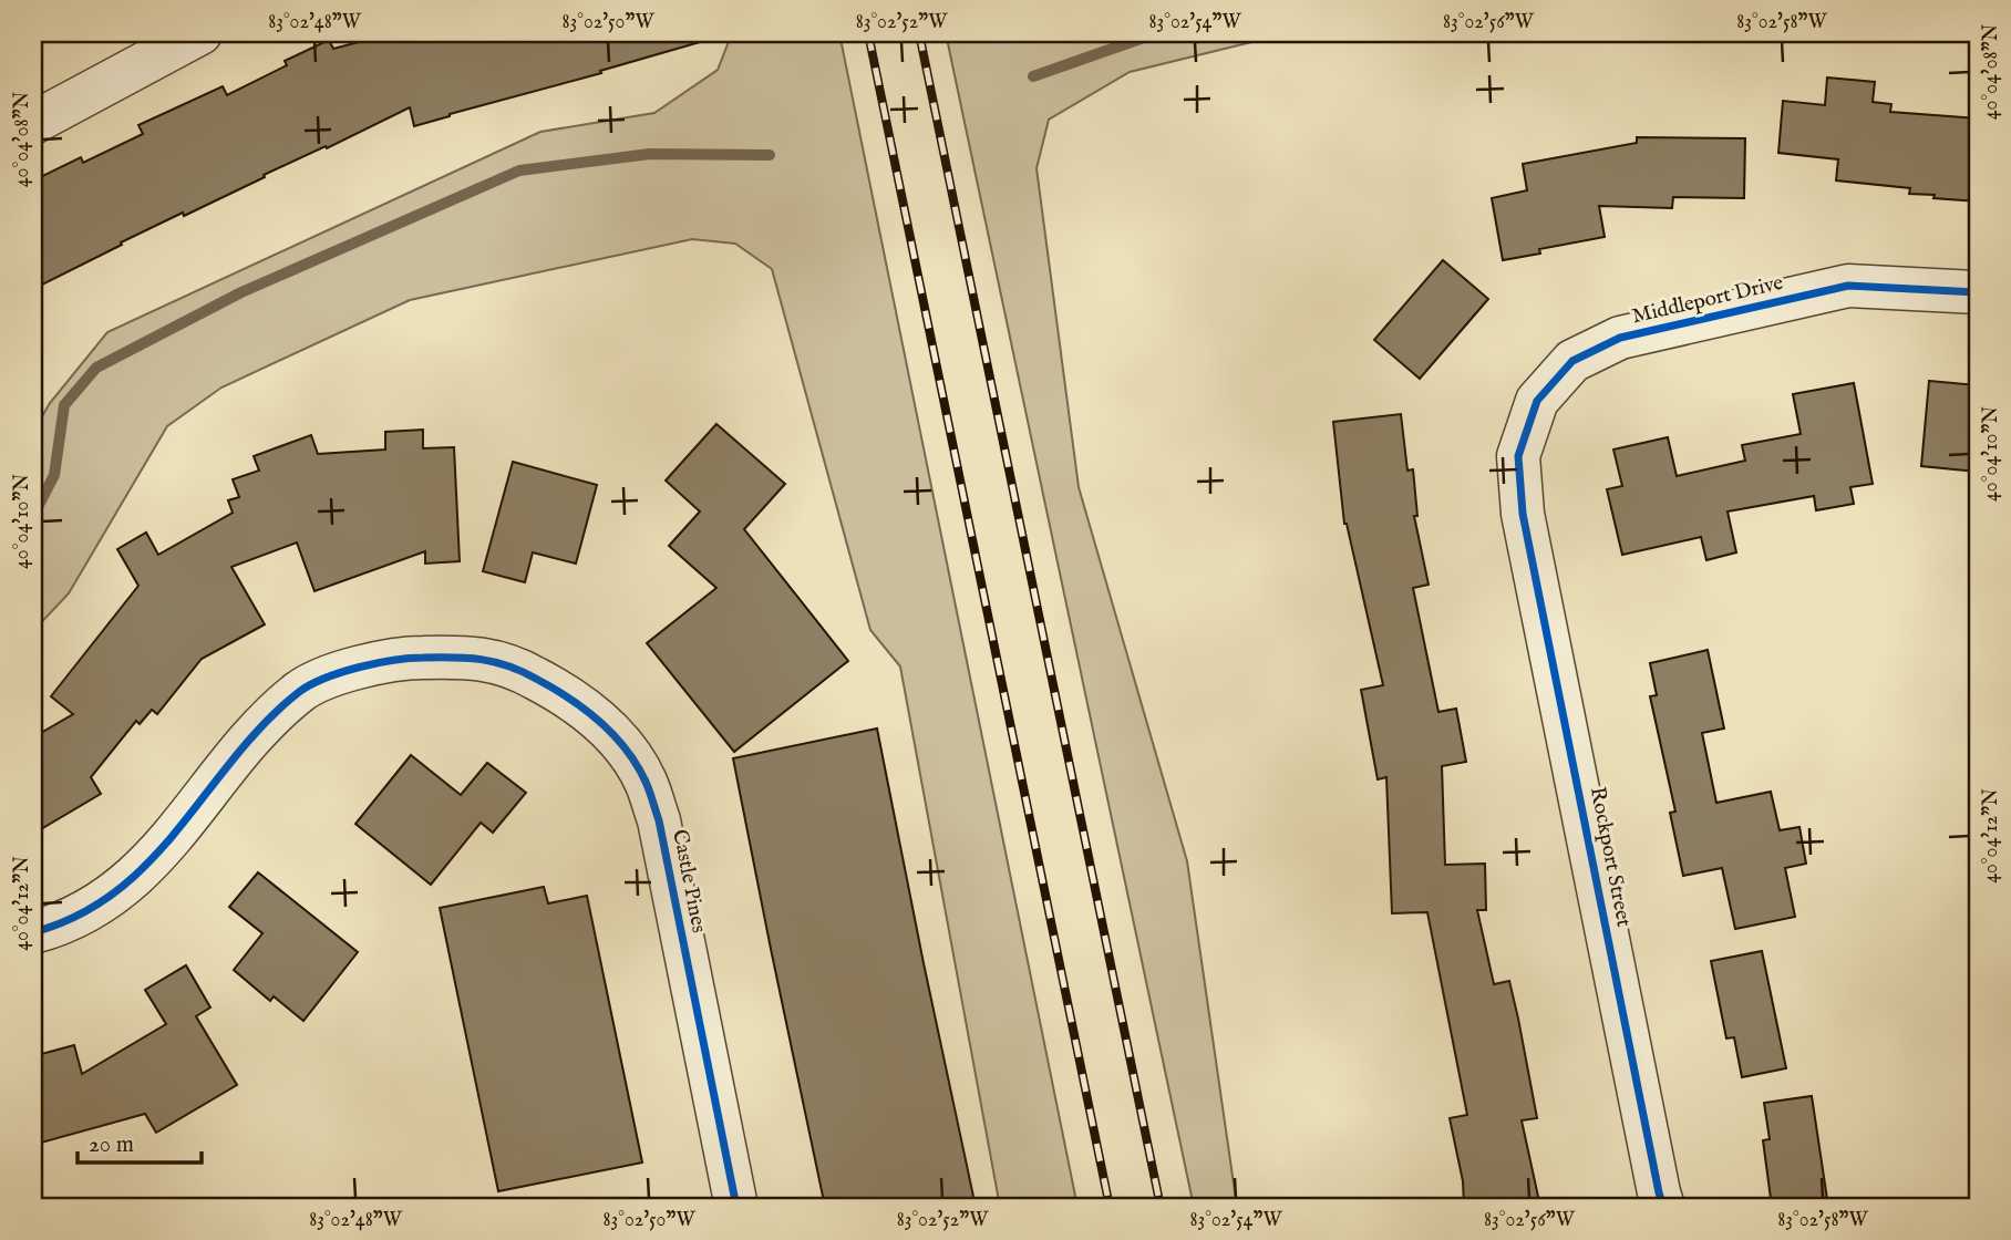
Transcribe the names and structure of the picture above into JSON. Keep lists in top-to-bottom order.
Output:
{
  "streets": {
    "street": ["Middleport Drive", "Rockport Street", "Castle Pines"]
  },
  "crossings": [
    ["Middleport Drive", "Rockport Street"]
  ],
  "scale_bar": "20 m",
  "coordinates": [
    "83°02'48\"W",
    "83°02'50\"W",
    "83°02'52\"W",
    "83°02'54\"W",
    "83°02'56\"W",
    "83°02'58\"W",
    "40°04'08\"N",
    "40°04'10\"N",
    "40°04'12\"N"
  ]
}
